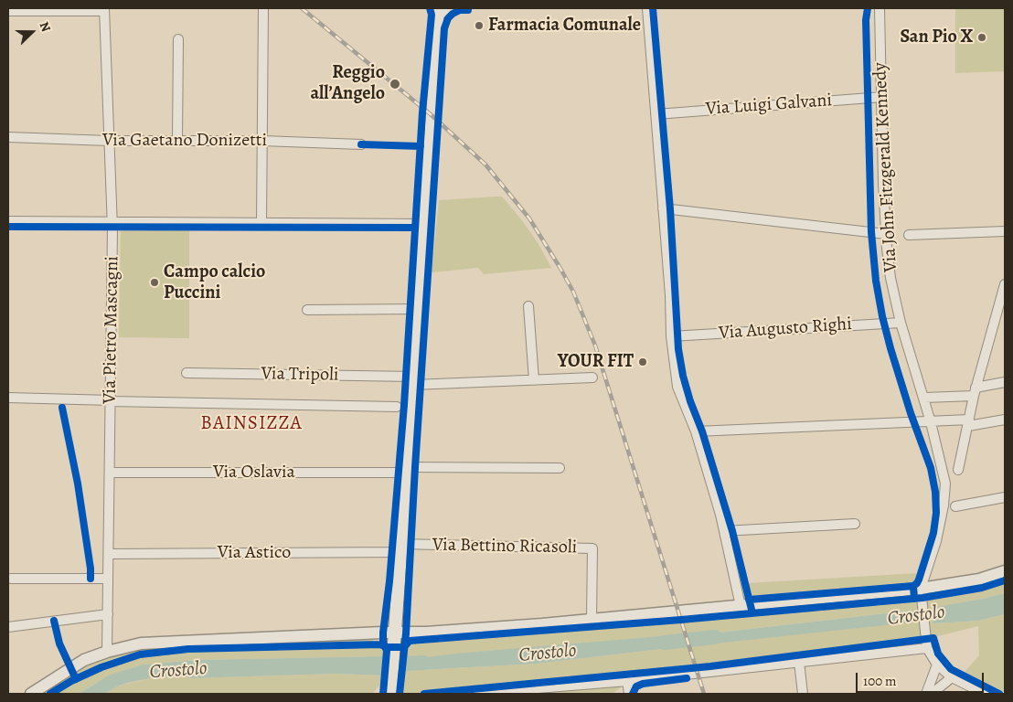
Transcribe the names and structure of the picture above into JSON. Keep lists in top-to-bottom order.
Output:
{
  "streets": {
    "street": [
      "Via Luigi Galvani",
      "Via Gaetano Donizetti",
      "Via John Fitzgerald Kennedy",
      "Via Augusto Righi",
      "Via Pietro Mascagni",
      "Via Tripoli",
      "Via Oslavia",
      "Via Bettino Ricasoli",
      "Via Astico"
    ]
  },
  "crossings": [
    ["Via Luigi Galvani", "Via John Fitzgerald Kennedy"],
    ["Via Gaetano Donizetti", "Via Pietro Mascagni"],
    ["Via John Fitzgerald Kennedy", "Via Augusto Righi"],
    ["Via Pietro Mascagni", "Via Oslavia"],
    ["Via Pietro Mascagni", "Via Astico"],
    ["Via Bettino Ricasoli", "Via Astico"]
  ],
  "districts": ["BAINSIZZA"],
  "water": ["Crostolo"],
  "places": [
    "Farmacia Comunale",
    "San Pio X",
    "Reggio all’Angelo",
    "Campo calcio Puccini",
    "YOUR FIT"
  ],
  "scale_bar": "100 m",
  "north": "right"
}
